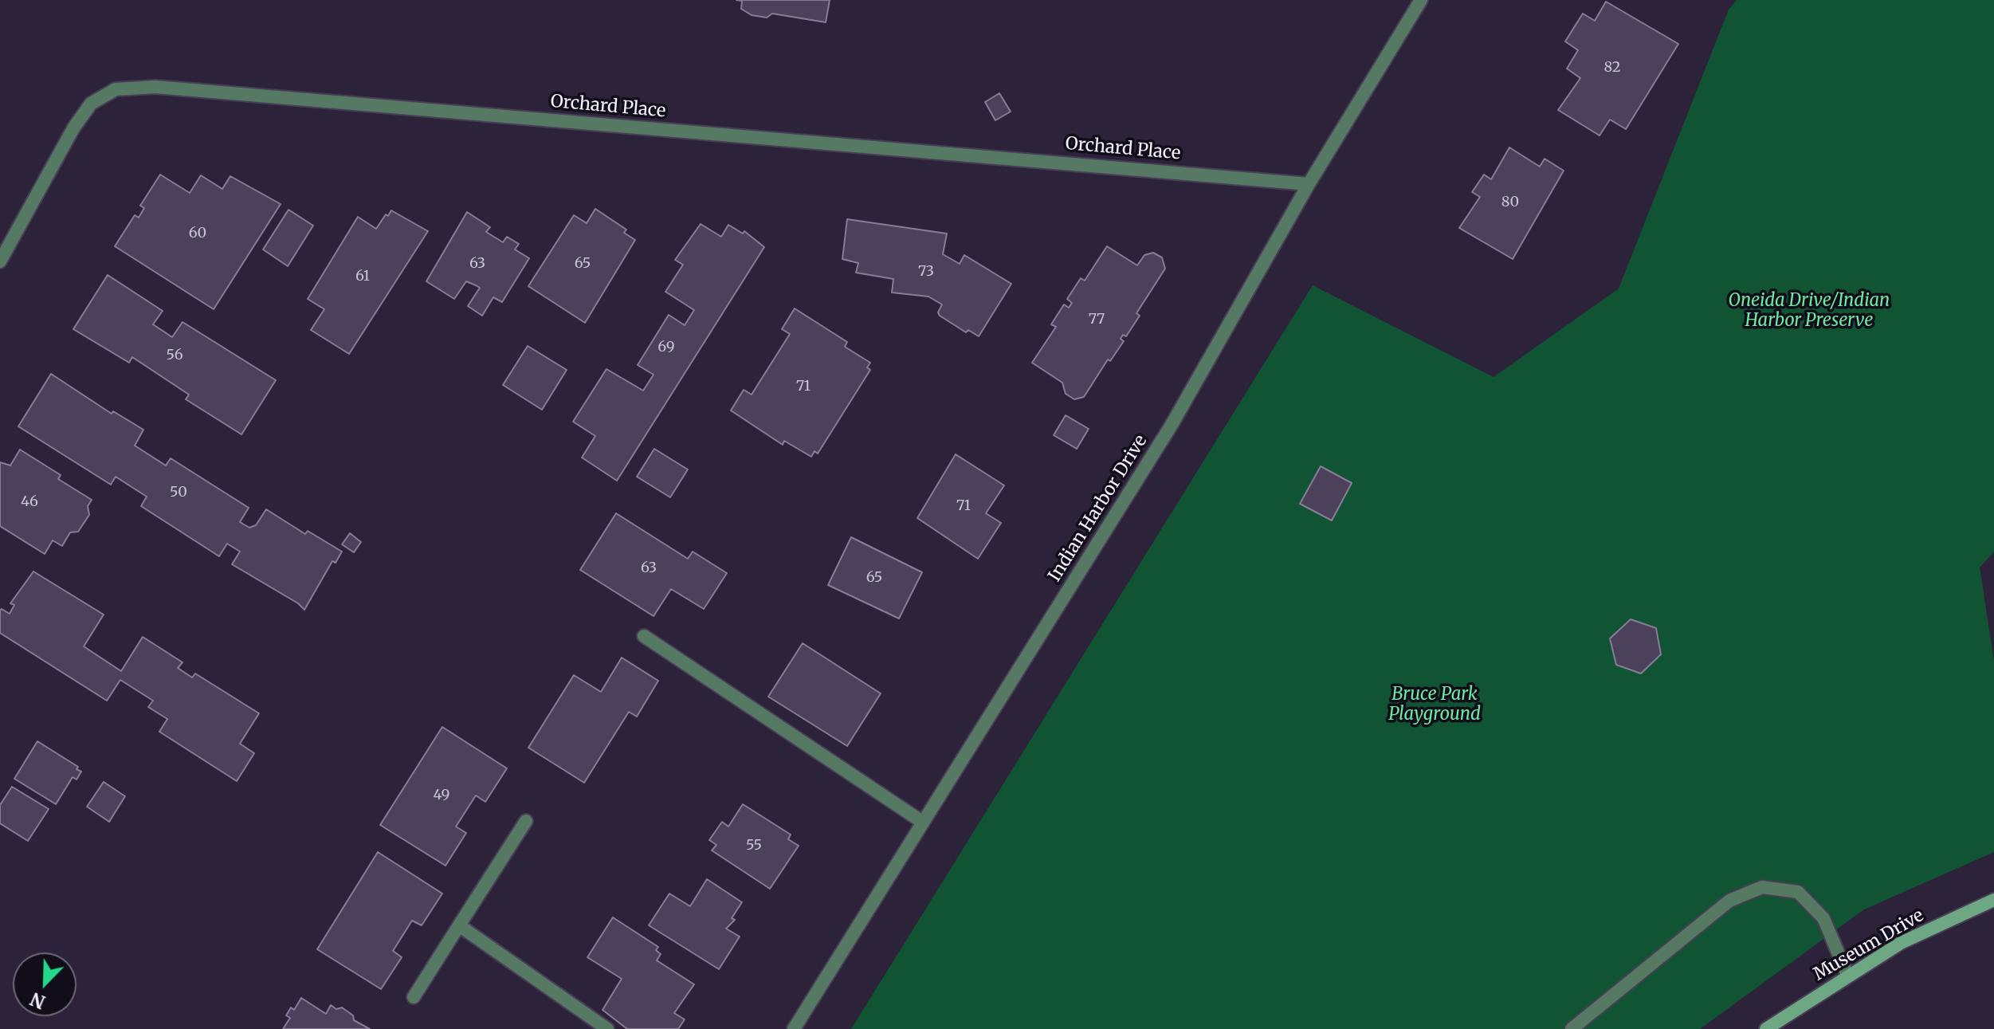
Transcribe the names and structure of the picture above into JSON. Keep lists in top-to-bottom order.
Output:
{
  "streets": {
    "main road": ["Museum Drive"],
    "street": ["Orchard Place", "Indian Harbor Drive"]
  },
  "crossings": [
    ["Orchard Place", "Indian Harbor Drive"]
  ],
  "parks": ["Oneida Drive/Indian Harbor Preserve", "Bruce Park Playground"],
  "house_numbers": [
    "82",
    "80",
    "60",
    "63",
    "65",
    "73",
    "61",
    "77",
    "69",
    "56",
    "71",
    "50",
    "46",
    "71",
    "63",
    "65",
    "49",
    "55"
  ],
  "north": "bottom left"
}
